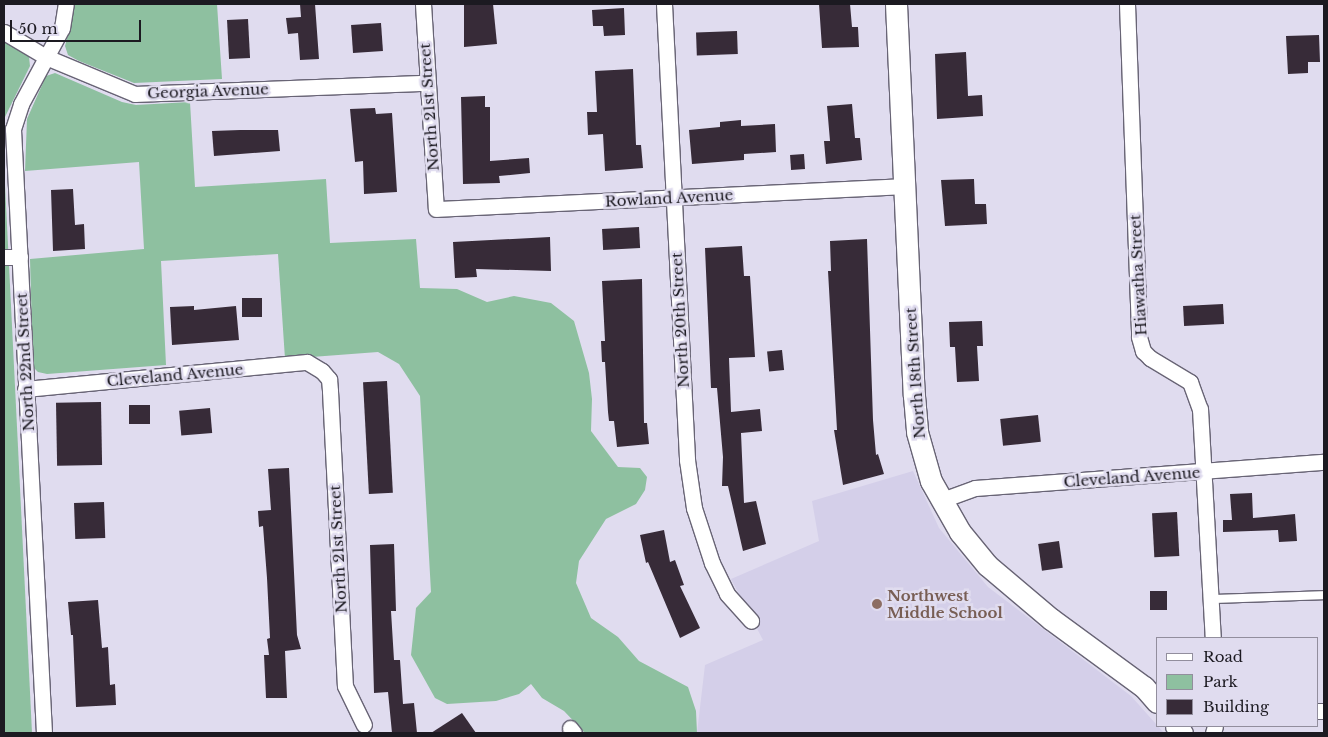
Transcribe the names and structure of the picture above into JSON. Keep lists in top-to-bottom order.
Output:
{
  "streets": {
    "main road": ["North 18th Street"],
    "street": [
      "Georgia Avenue",
      "North 21st Street",
      "Rowland Avenue",
      "Hiawatha Street",
      "North 20th Street",
      "North 22nd Street",
      "Cleveland Avenue"
    ]
  },
  "crossings": [
    ["Georgia Avenue", "North 21st Street"],
    ["Georgia Avenue", "North 22nd Street"],
    ["North 21st Street", "Rowland Avenue"],
    ["North 21st Street", "Cleveland Avenue"],
    ["Rowland Avenue", "North 20th Street"],
    ["Rowland Avenue", "North 18th Street"],
    ["Hiawatha Street", "Cleveland Avenue"],
    ["North 22nd Street", "Cleveland Avenue"],
    ["North 18th Street", "Cleveland Avenue"]
  ],
  "places": ["Northwest Middle School"],
  "legend": ["Road", "Park", "Building"],
  "scale_bar": "50 m"
}
